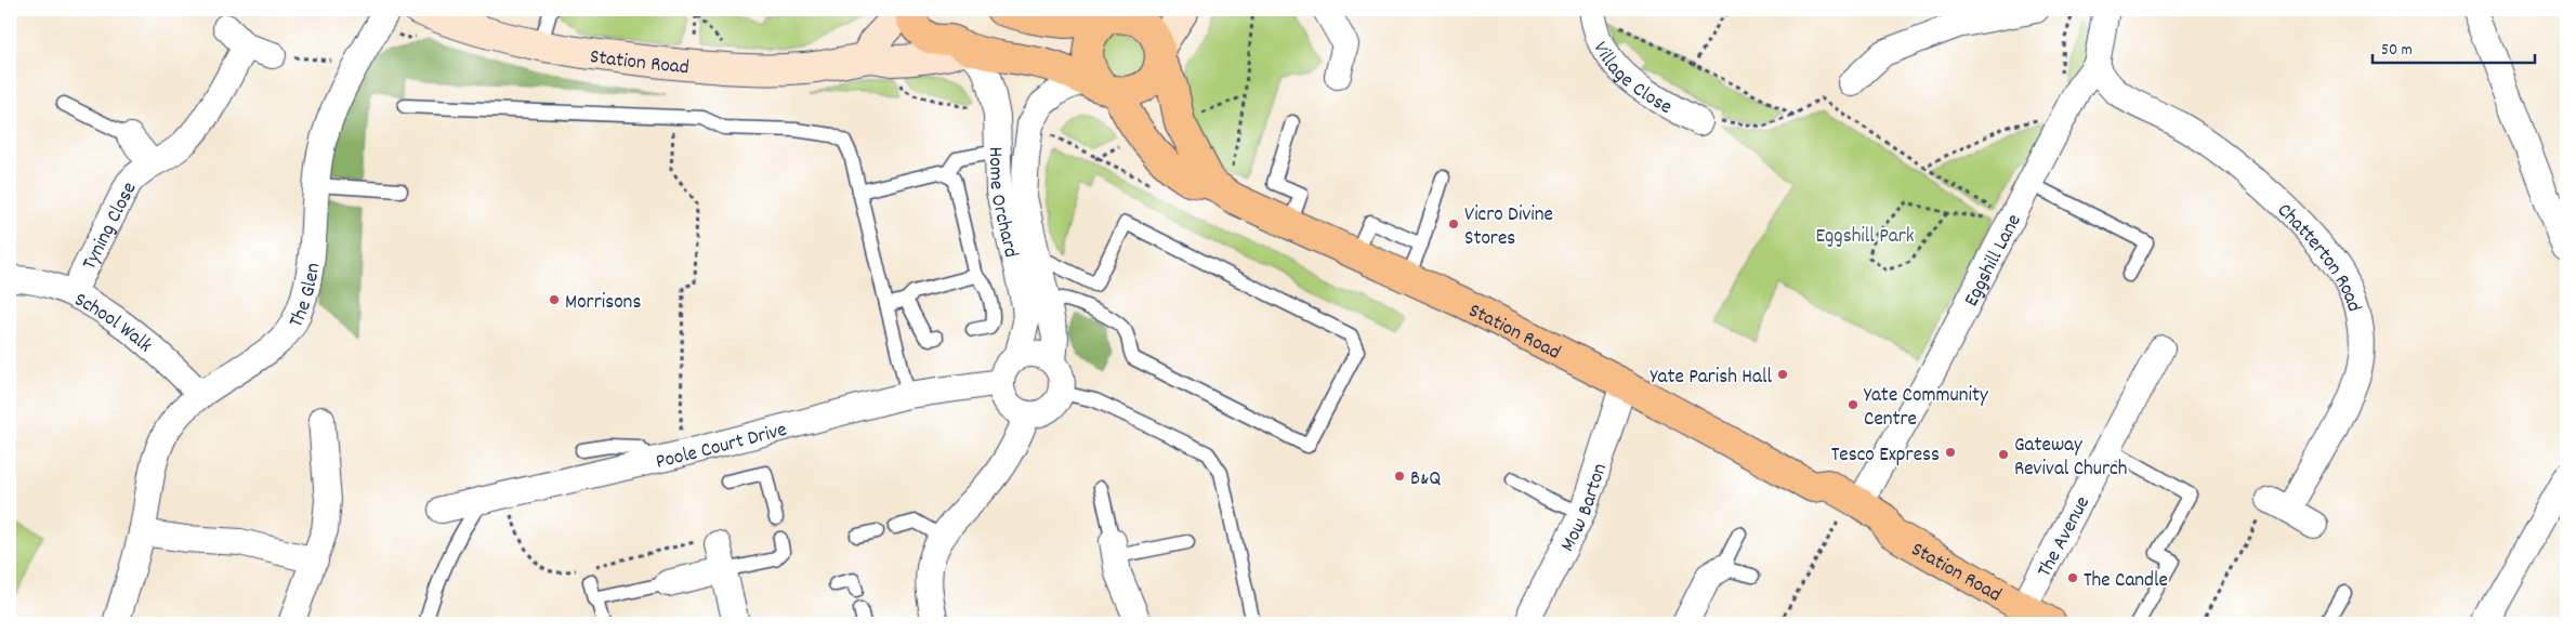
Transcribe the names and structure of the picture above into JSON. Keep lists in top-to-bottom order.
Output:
{
  "streets": {
    "main road": ["Station Road"],
    "street": [
      "Village Close",
      "Home Orchard",
      "Tyning Close",
      "Eggshill Lane",
      "Chatterton Road",
      "The Glen",
      "School Walk",
      "Poole Court Drive",
      "Mow Barton",
      "The Avenue"
    ]
  },
  "crossings": [
    ["Station Road", "Home Orchard"],
    ["Station Road", "Eggshill Lane"],
    ["Station Road", "Mow Barton"],
    ["Station Road", "The Avenue"],
    ["Home Orchard", "Poole Court Drive"],
    ["Tyning Close", "School Walk"],
    ["Eggshill Lane", "Chatterton Road"],
    ["The Glen", "School Walk"]
  ],
  "parks": ["Eggshill Park"],
  "places": [
    "Vicro Divine Stores",
    "Morrisons",
    "Yate Parish Hall",
    "Yate Community Centre",
    "Tesco Express",
    "Gateway Revival Church",
    "B&Q",
    "The Candle"
  ],
  "scale_bar": "50 m"
}
